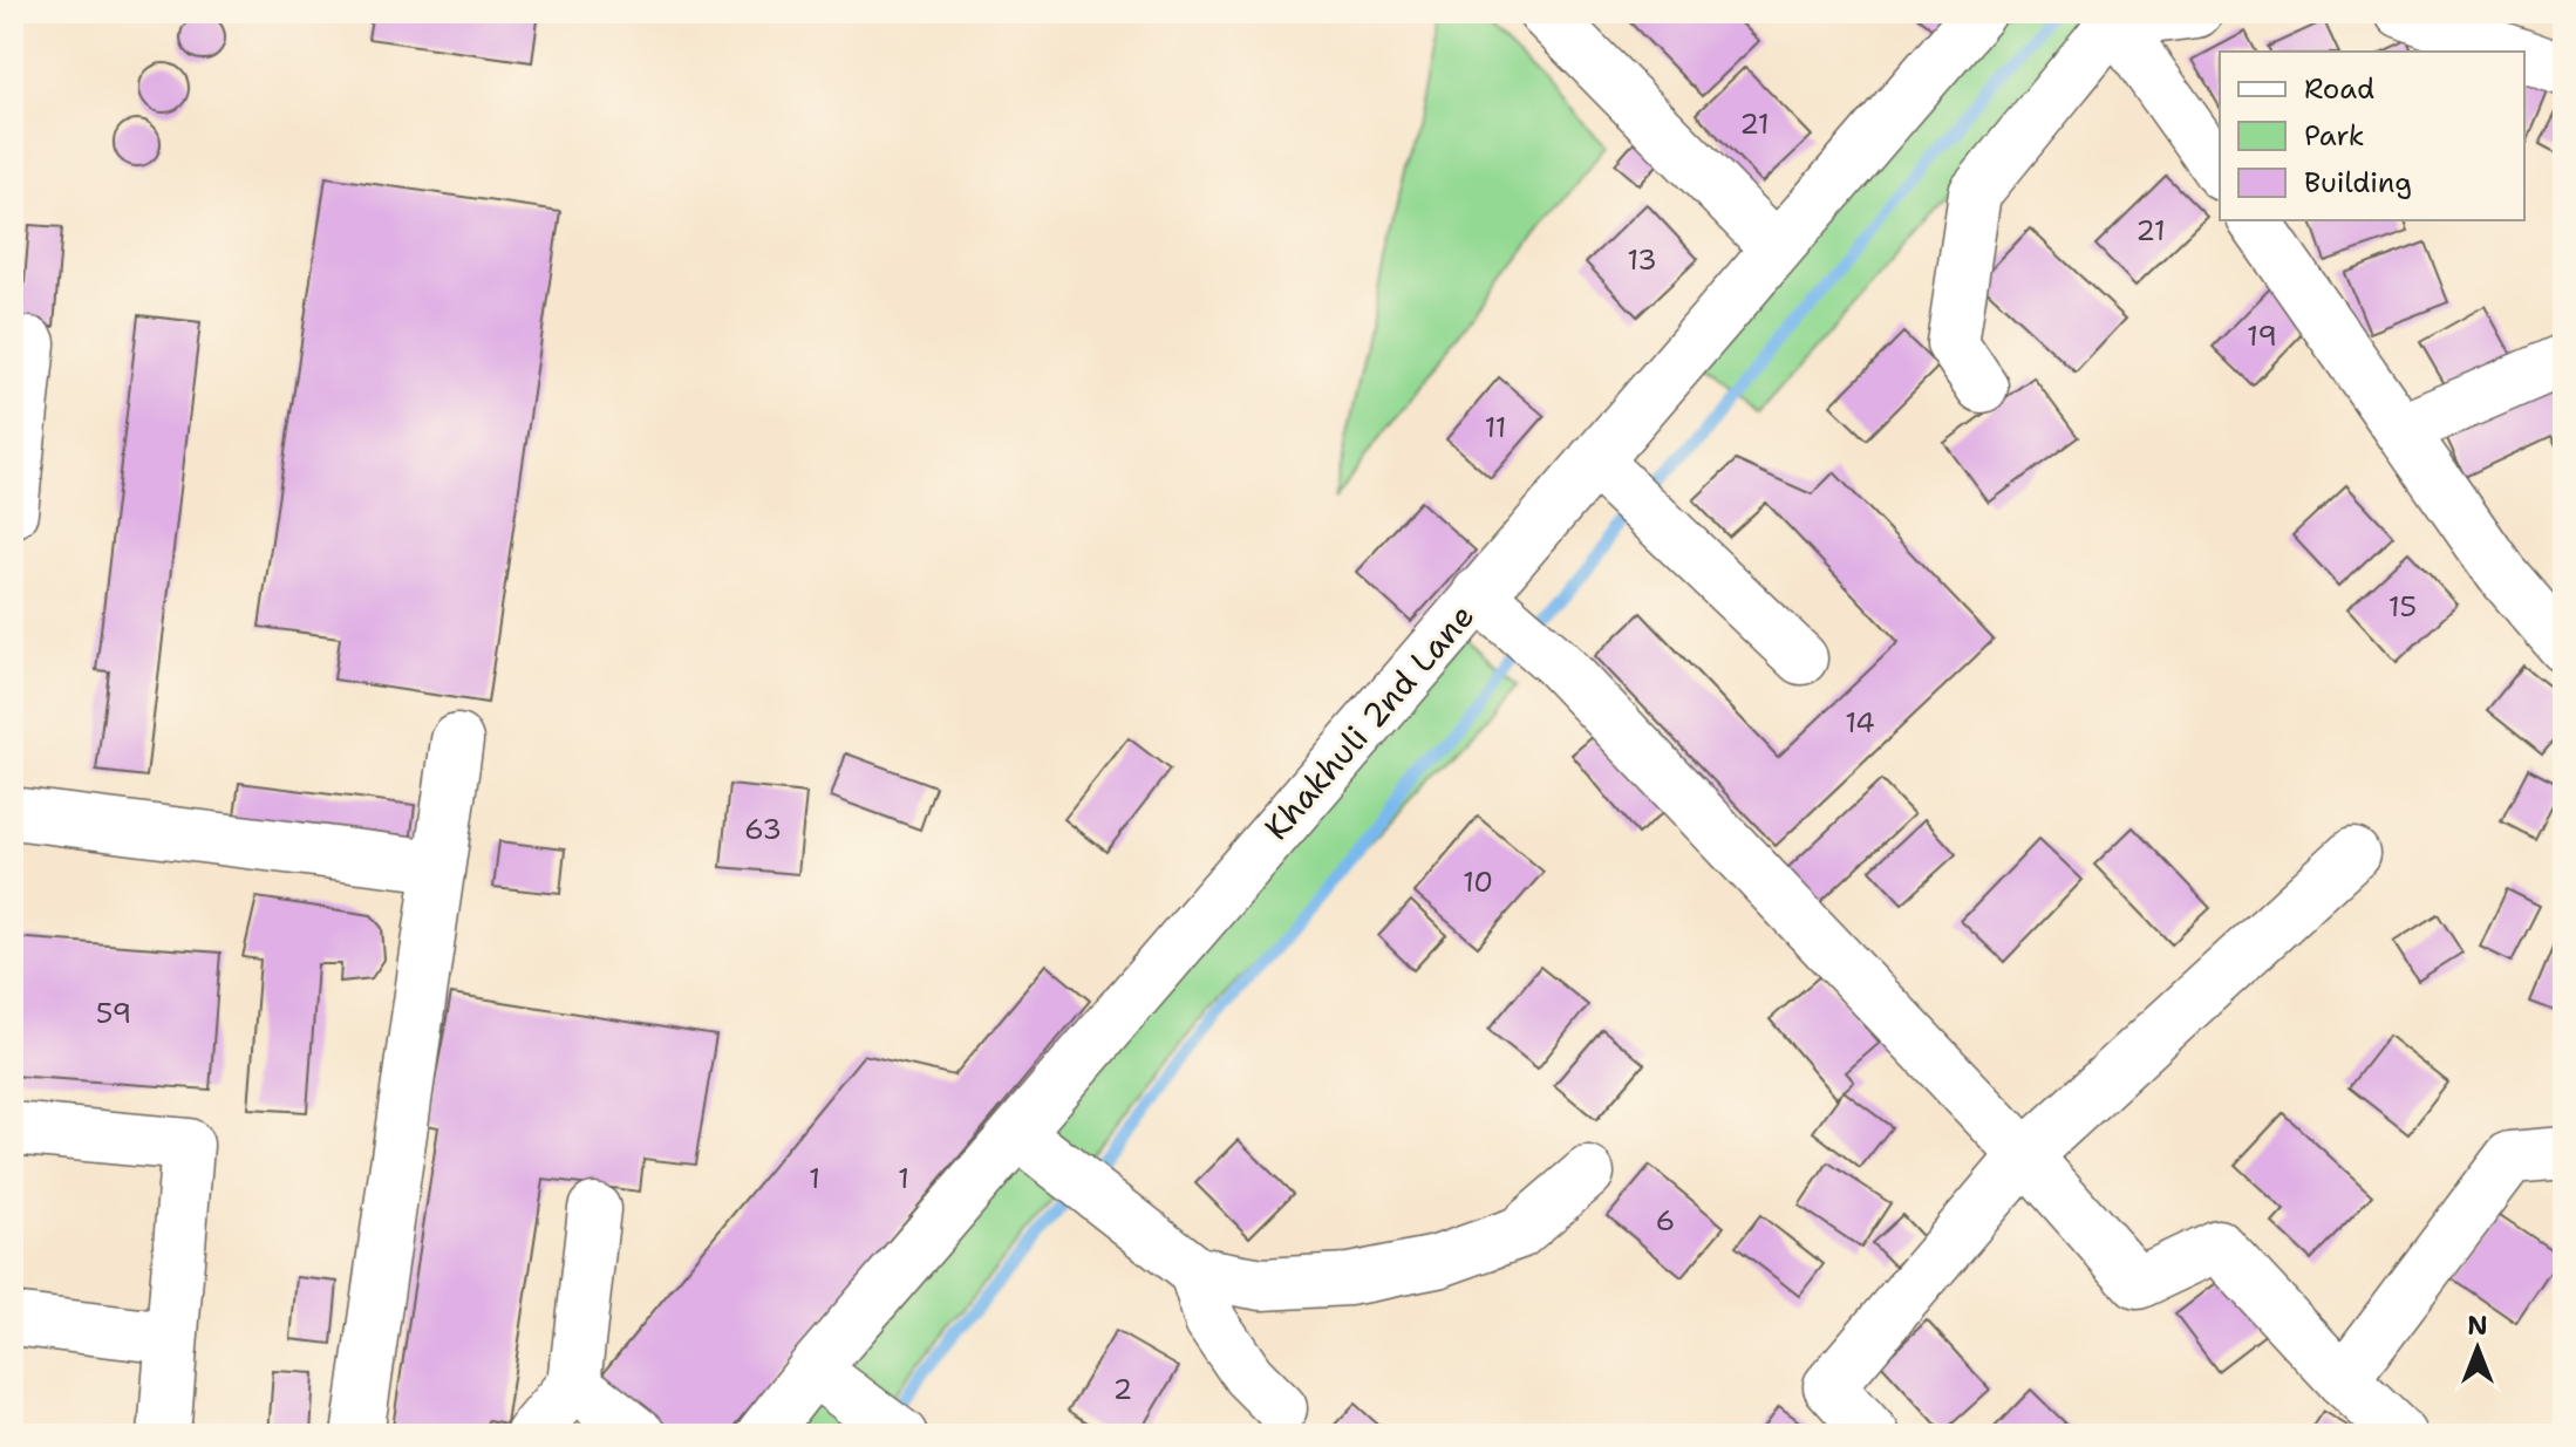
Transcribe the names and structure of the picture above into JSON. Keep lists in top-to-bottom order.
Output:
{
  "streets": {
    "street": ["Khakhuli 2nd Lane"]
  },
  "house_numbers": [
    "21",
    "21",
    "13",
    "19",
    "11",
    "15",
    "14",
    "63",
    "10",
    "59",
    "1",
    "1",
    "6",
    "2"
  ],
  "legend": ["Road", "Park", "Building"],
  "north": "top"
}
